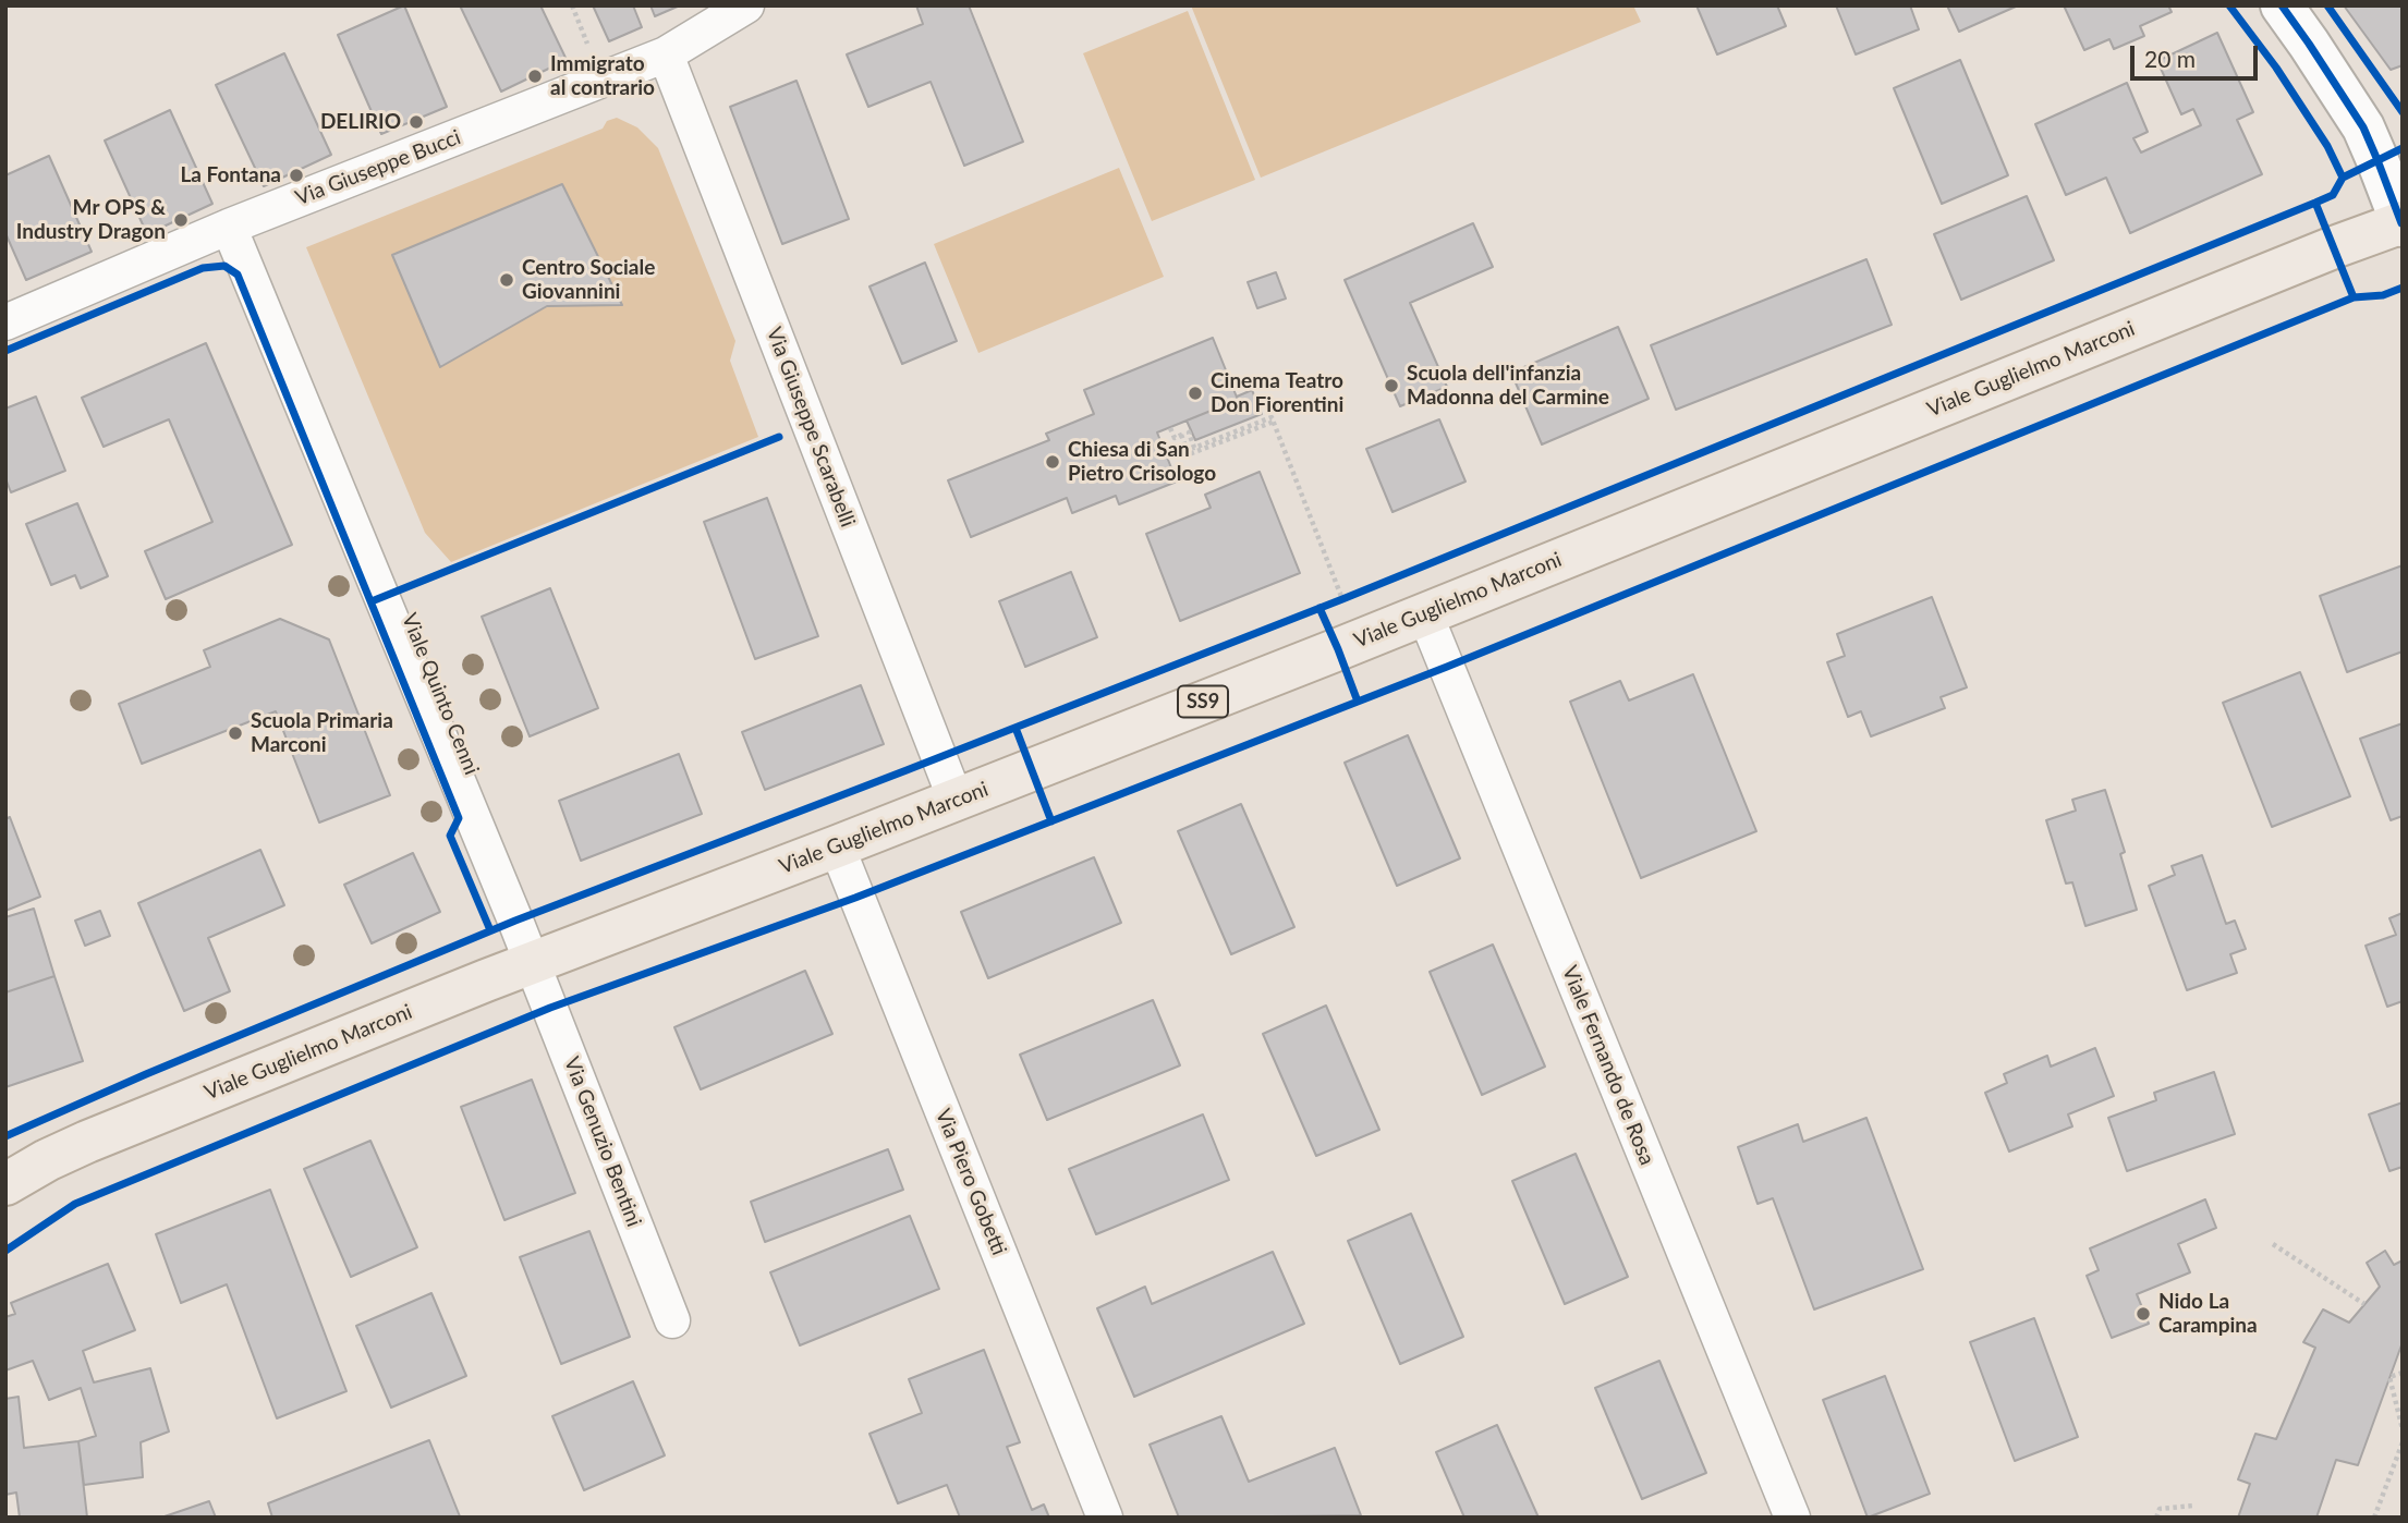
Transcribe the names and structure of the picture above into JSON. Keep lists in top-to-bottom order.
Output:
{
  "streets": {
    "main road": ["Viale Guglielmo Marconi", "SS9"],
    "street": [
      "Via Giuseppe Bucci",
      "Via Giuseppe Scarabelli",
      "Viale Quinto Cenni",
      "Viale Fernando de Rosa",
      "Via Genuzio Bentini",
      "Via Piero Gobetti"
    ]
  },
  "crossings": [
    ["Via Giuseppe Bucci", "Via Giuseppe Scarabelli"],
    ["Via Giuseppe Bucci", "Viale Quinto Cenni"],
    ["Viale Guglielmo Marconi", "Via Giuseppe Scarabelli"],
    ["Viale Guglielmo Marconi", "Viale Quinto Cenni"],
    ["Viale Guglielmo Marconi", "Viale Fernando de Rosa"],
    ["Viale Guglielmo Marconi", "Via Genuzio Bentini"],
    ["Viale Guglielmo Marconi", "Via Piero Gobetti"],
    ["Viale Quinto Cenni", "Via Genuzio Bentini"]
  ],
  "places": [
    "Immigrato al contrario",
    "DELIRIO",
    "La Fontana",
    "Mr OPS & Industry Dragon",
    "Centro Sociale Giovannini",
    "Scuola dell'infanzia Madonna del Carmine",
    "Cinema Teatro Don Fiorentini",
    "Chiesa di San Pietro Crisologo",
    "Scuola Primaria Marconi",
    "Nido La Carampina"
  ],
  "scale_bar": "20 m"
}
